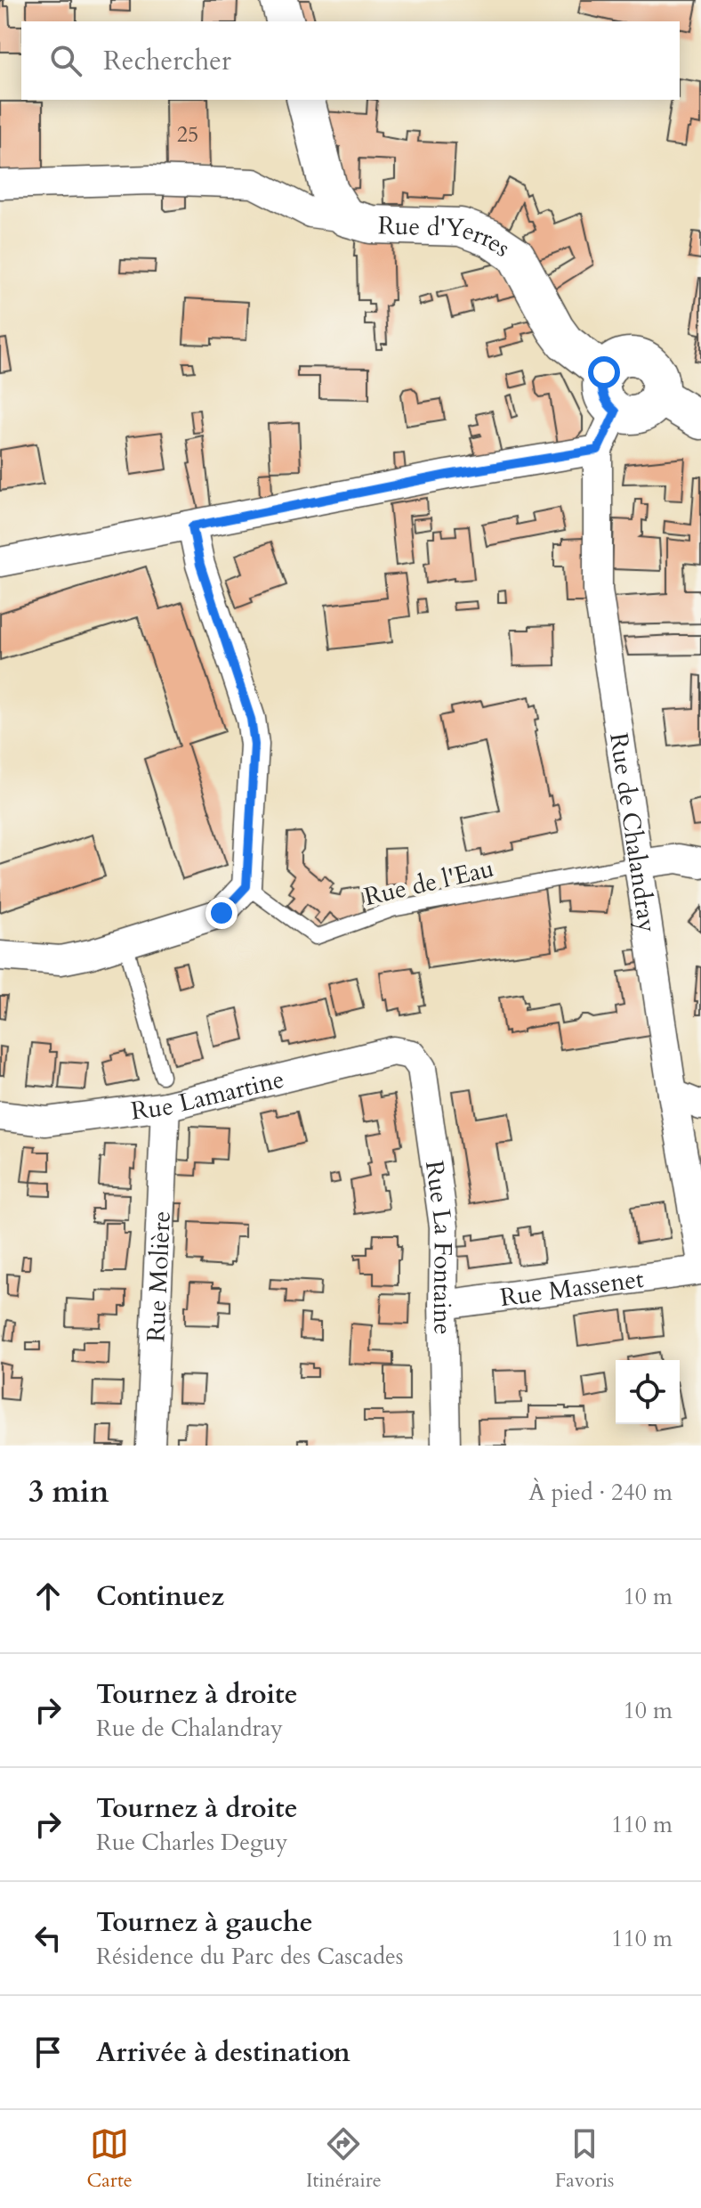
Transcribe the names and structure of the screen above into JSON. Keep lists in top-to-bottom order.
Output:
{
  "streets": {
    "street": [
      "Rue d'Yerres",
      "Rue de Chalandray",
      "Rue Lamartine",
      "Rue La Fontaine",
      "Rue Molière",
      "Rue Massenet"
    ],
    "lane": ["Rue de l'Eau"]
  },
  "crossings": [
    ["Rue d'Yerres", "Rue de Chalandray"],
    ["Rue de Chalandray", "Rue de l'Eau"],
    ["Rue Lamartine", "Rue La Fontaine"],
    ["Rue Lamartine", "Rue Molière"],
    ["Rue La Fontaine", "Rue Massenet"]
  ],
  "house_numbers": ["25"],
  "page": {
    "search": "Rechercher",
    "heading": ["3 min", "À pied · 240 m"],
    "list": [
      ["Continuez", "10 m"],
      ["Tournez à droite", "Rue de Chalandray", "10 m"],
      ["Tournez à droite", "Rue Charles Deguy", "110 m"],
      ["Tournez à gauche", "Résidence du Parc des Cascades", "110 m"],
      "Arrivée à destination"
    ],
    "nav": ["Carte", "Itinéraire", "Favoris"]
  }
}
